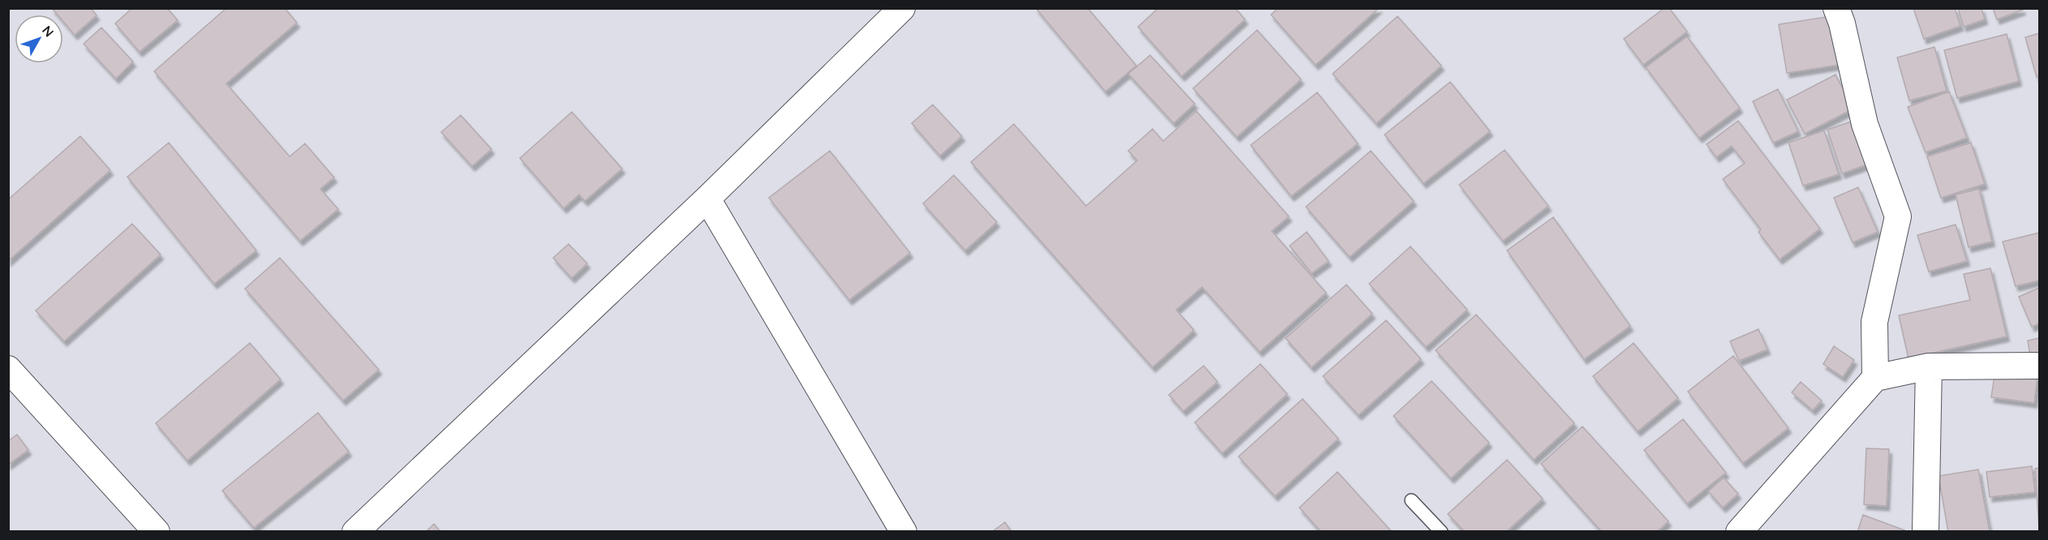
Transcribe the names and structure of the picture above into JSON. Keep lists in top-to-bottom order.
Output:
{
  "north": "top right"
}
